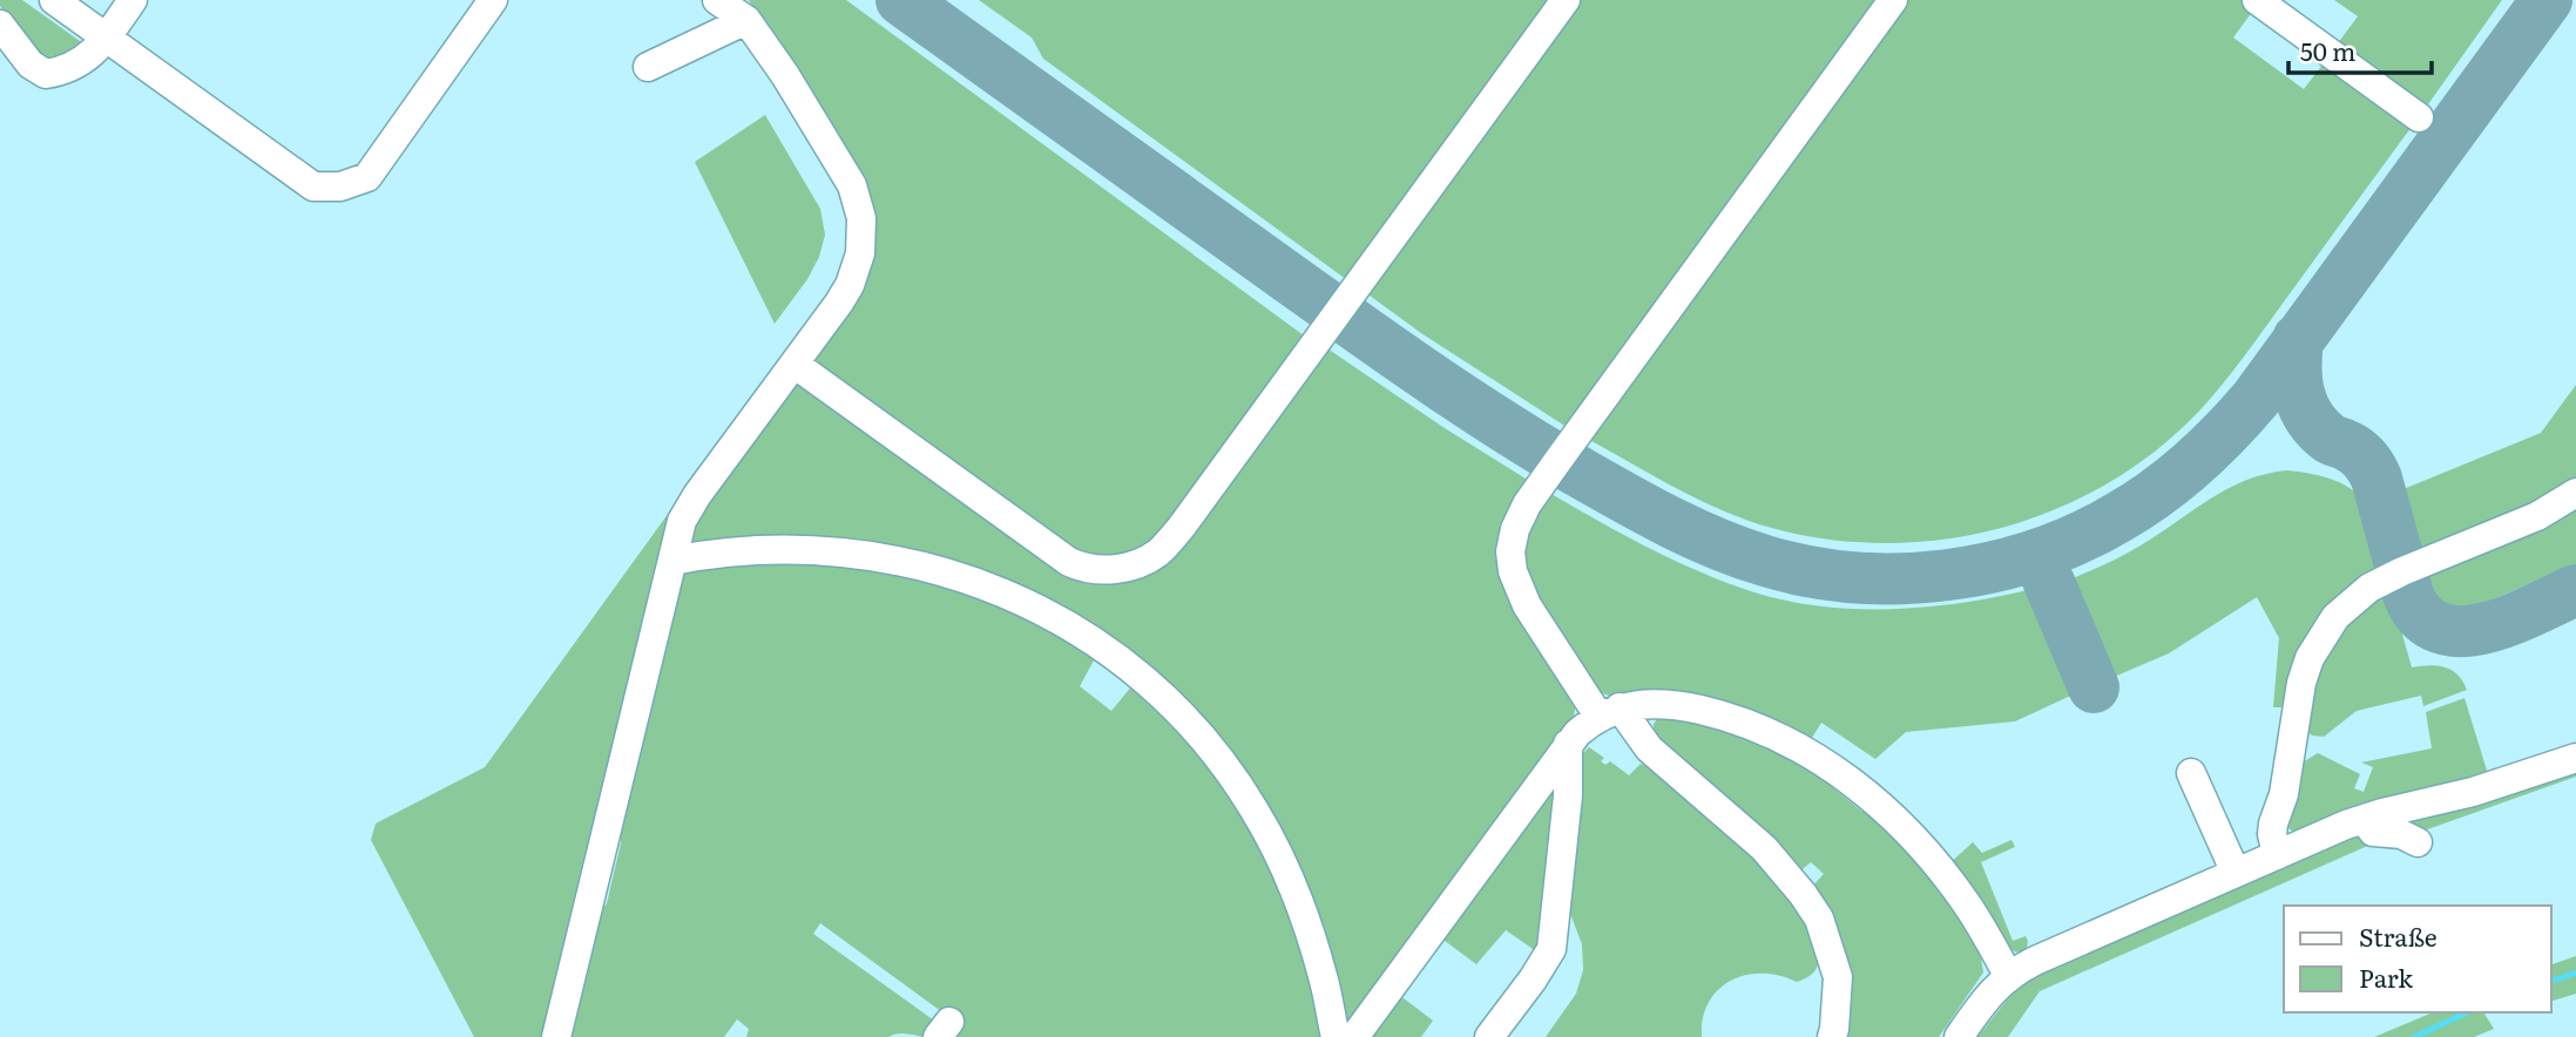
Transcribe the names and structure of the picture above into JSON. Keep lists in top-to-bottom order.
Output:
{
  "legend": ["Straße", "Park"],
  "scale_bar": "50 m"
}
